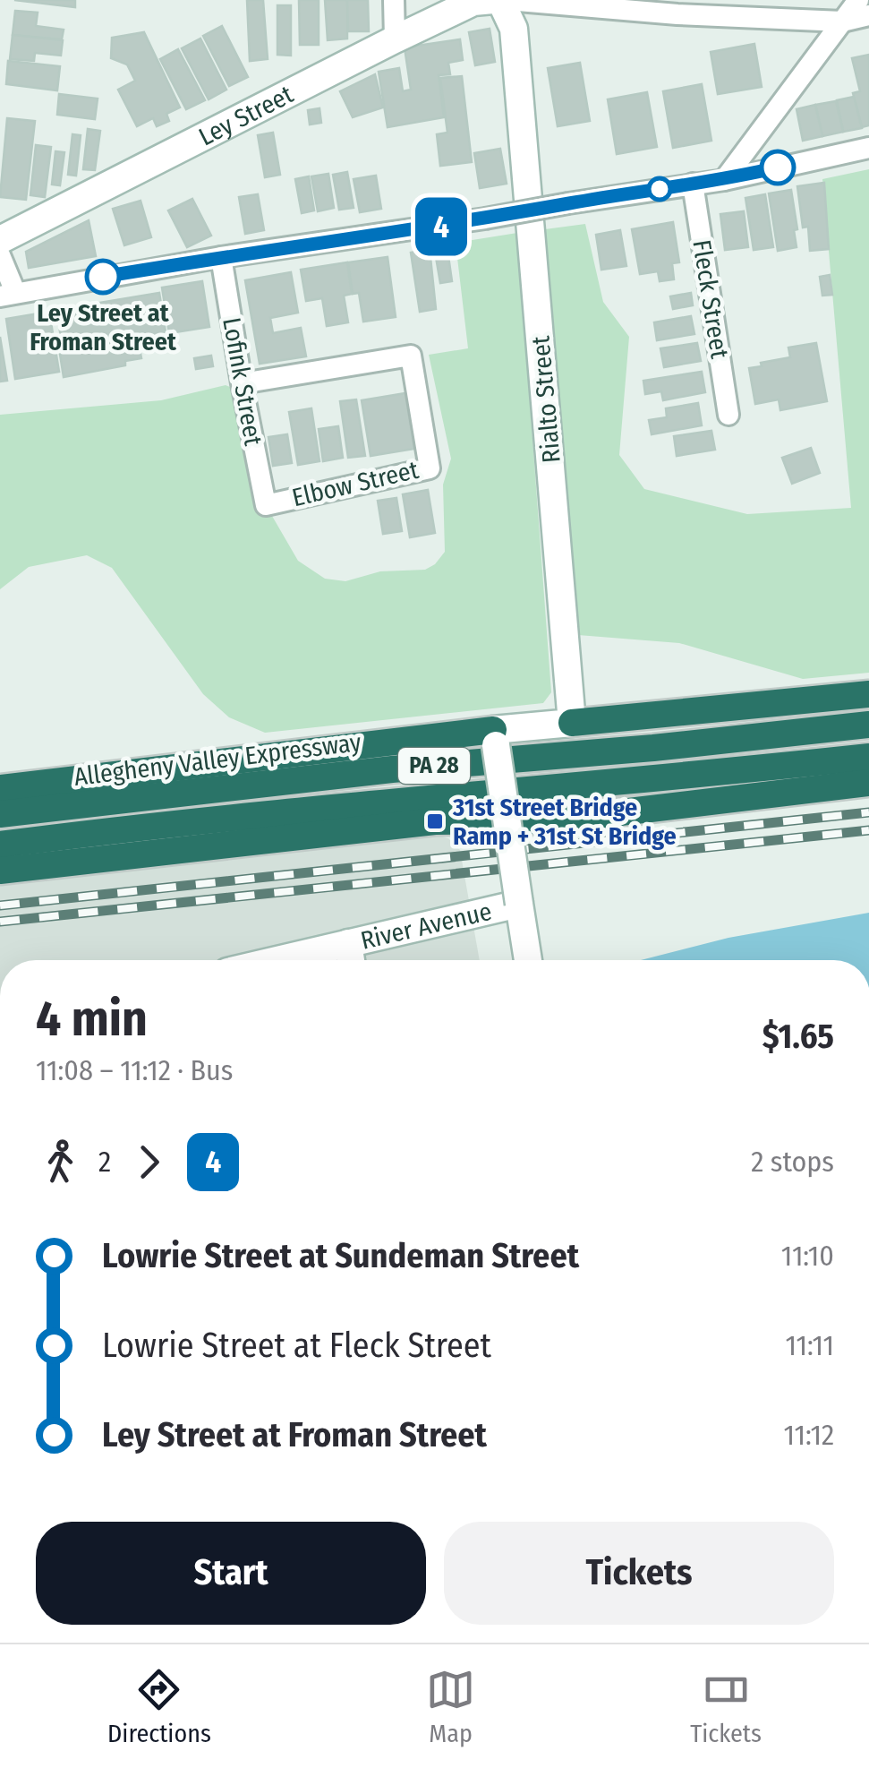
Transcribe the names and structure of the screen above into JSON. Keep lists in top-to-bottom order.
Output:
{
  "streets": {
    "highway": ["Allegheny Valley Expressway", "PA 28"],
    "street": [
      "Ley Street",
      "Fleck Street",
      "Lofink Street",
      "Rialto Street",
      "Elbow Street",
      "River Avenue"
    ]
  },
  "crossings": [
    ["Lofink Street", "Elbow Street"]
  ],
  "places": {
    "other": ["Ley Street at Froman Street"],
    "transit": ["31st Street Bridge Ramp + 31st St Bridge"]
  },
  "lines": ["bus line 4"],
  "page": {
    "on_map": "4",
    "heading": ["4 min", "11:08 – 11:12 · Bus", "$1.65"],
    "legs": ["2", "4", "2 stops"],
    "list": [
      {
        "name": "Lowrie Street at Sundeman Street",
        "value": "11:10"
      },
      {
        "name": "Lowrie Street at Fleck Street",
        "value": "11:11"
      },
      {
        "name": "Ley Street at Froman Street",
        "value": "11:12"
      }
    ],
    "buttons": ["Start", "Tickets"],
    "tabs": ["Directions", "Map", "Tickets"]
  }
}
